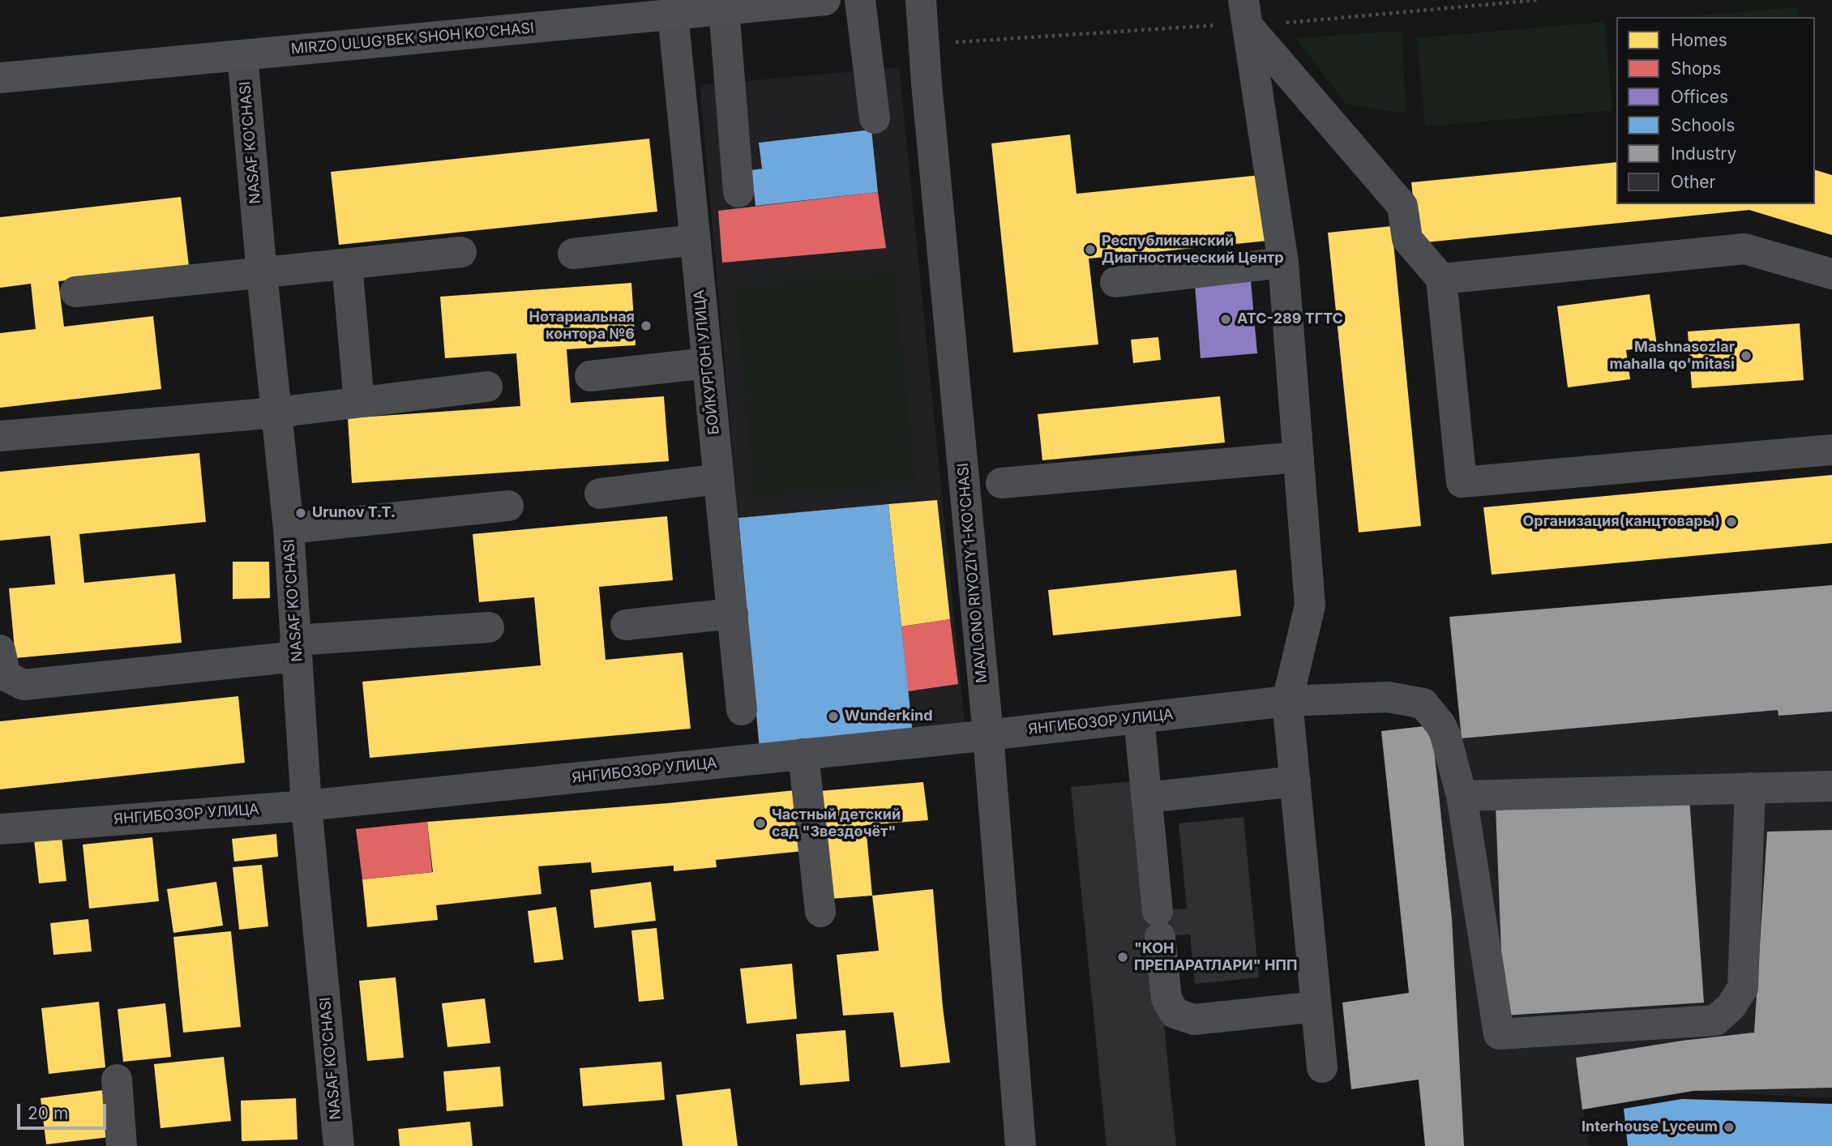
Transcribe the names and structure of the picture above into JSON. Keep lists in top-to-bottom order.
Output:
{
  "streets": {
    "main road": ["MIRZO ULUG'BEK SHOH KO'CHASI"],
    "street": [
      "NASAF KO'CHASI",
      "БОЙКУРГОН УЛИЦА",
      "MAVLONO RIYOZIY 1-KO'CHASI",
      "ЯНГИБОЗОР УЛИЦА"
    ]
  },
  "crossings": [
    ["MIRZO ULUG'BEK SHOH KO'CHASI", "NASAF KO'CHASI"],
    ["MIRZO ULUG'BEK SHOH KO'CHASI", "БОЙКУРГОН УЛИЦА"],
    ["NASAF KO'CHASI", "ЯНГИБОЗОР УЛИЦА"],
    ["MAVLONO RIYOZIY 1-KO'CHASI", "ЯНГИБОЗОР УЛИЦА"]
  ],
  "places": [
    "Республиканский Диагностический Центр",
    "АТС-289 ТГТС",
    "Нотариальная контора №6",
    "Mashnasozlar mahalla qo'mitasi",
    "Urunov T.T.",
    "Организация(канцтовары)",
    "Wunderkind",
    "Частный детский сад \"Звездочёт\"",
    "\"КОН ПРЕПАРАТЛАРИ\" НПП",
    "Interhouse Lyceum"
  ],
  "legend": [
    "Homes",
    "Shops",
    "Offices",
    "Schools",
    "Industry",
    "Other"
  ],
  "scale_bar": "20 m"
}
